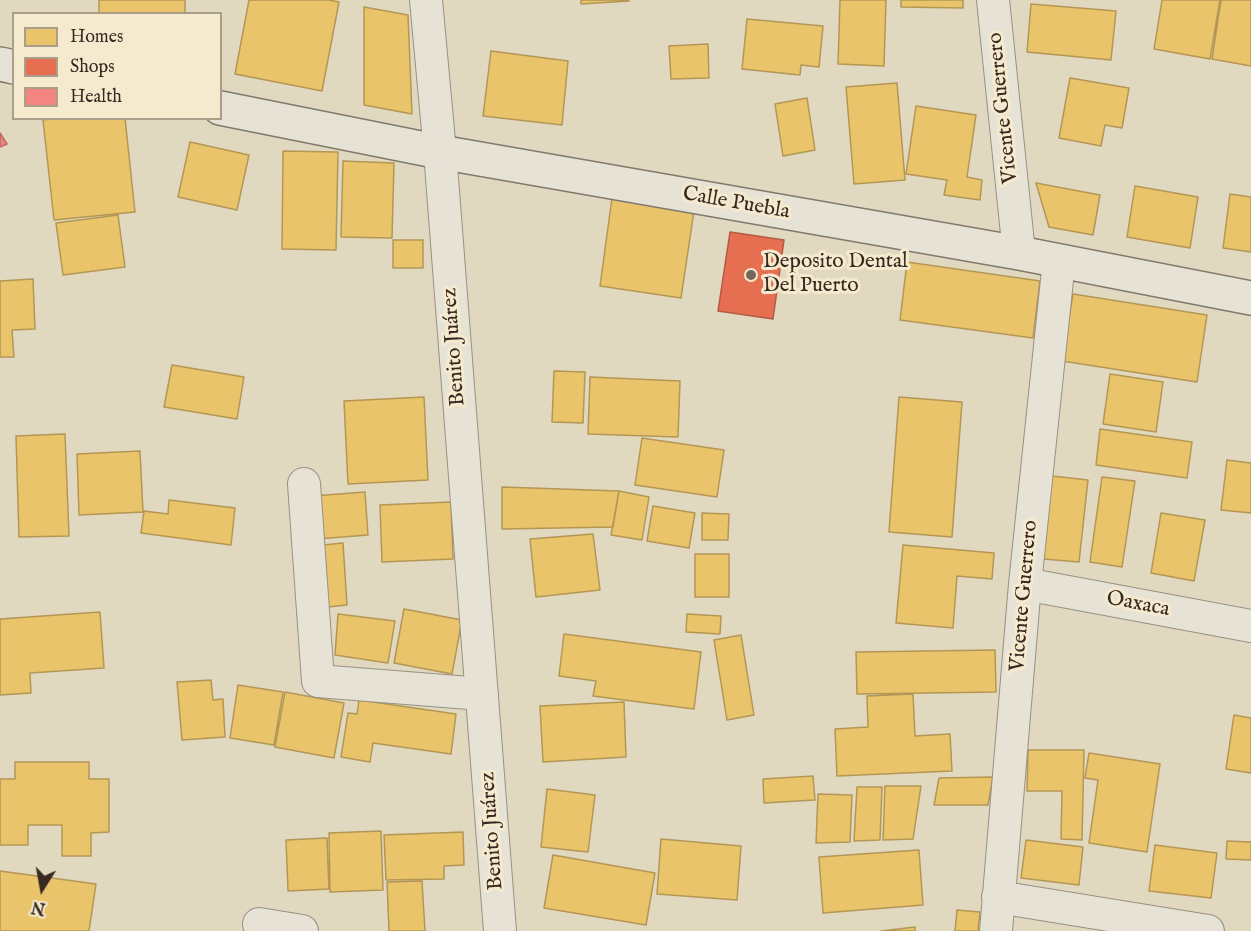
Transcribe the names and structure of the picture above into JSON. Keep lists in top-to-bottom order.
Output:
{
  "streets": {
    "street": [
      "Vicente Guerrero",
      "Calle Puebla",
      "Benito Juárez",
      "Oaxaca"
    ]
  },
  "crossings": [
    ["Vicente Guerrero", "Calle Puebla"],
    ["Vicente Guerrero", "Oaxaca"],
    ["Calle Puebla", "Benito Juárez"]
  ],
  "places": ["Deposito Dental Del Puerto"],
  "legend": ["Homes", "Shops", "Health"],
  "north": "bottom"
}
